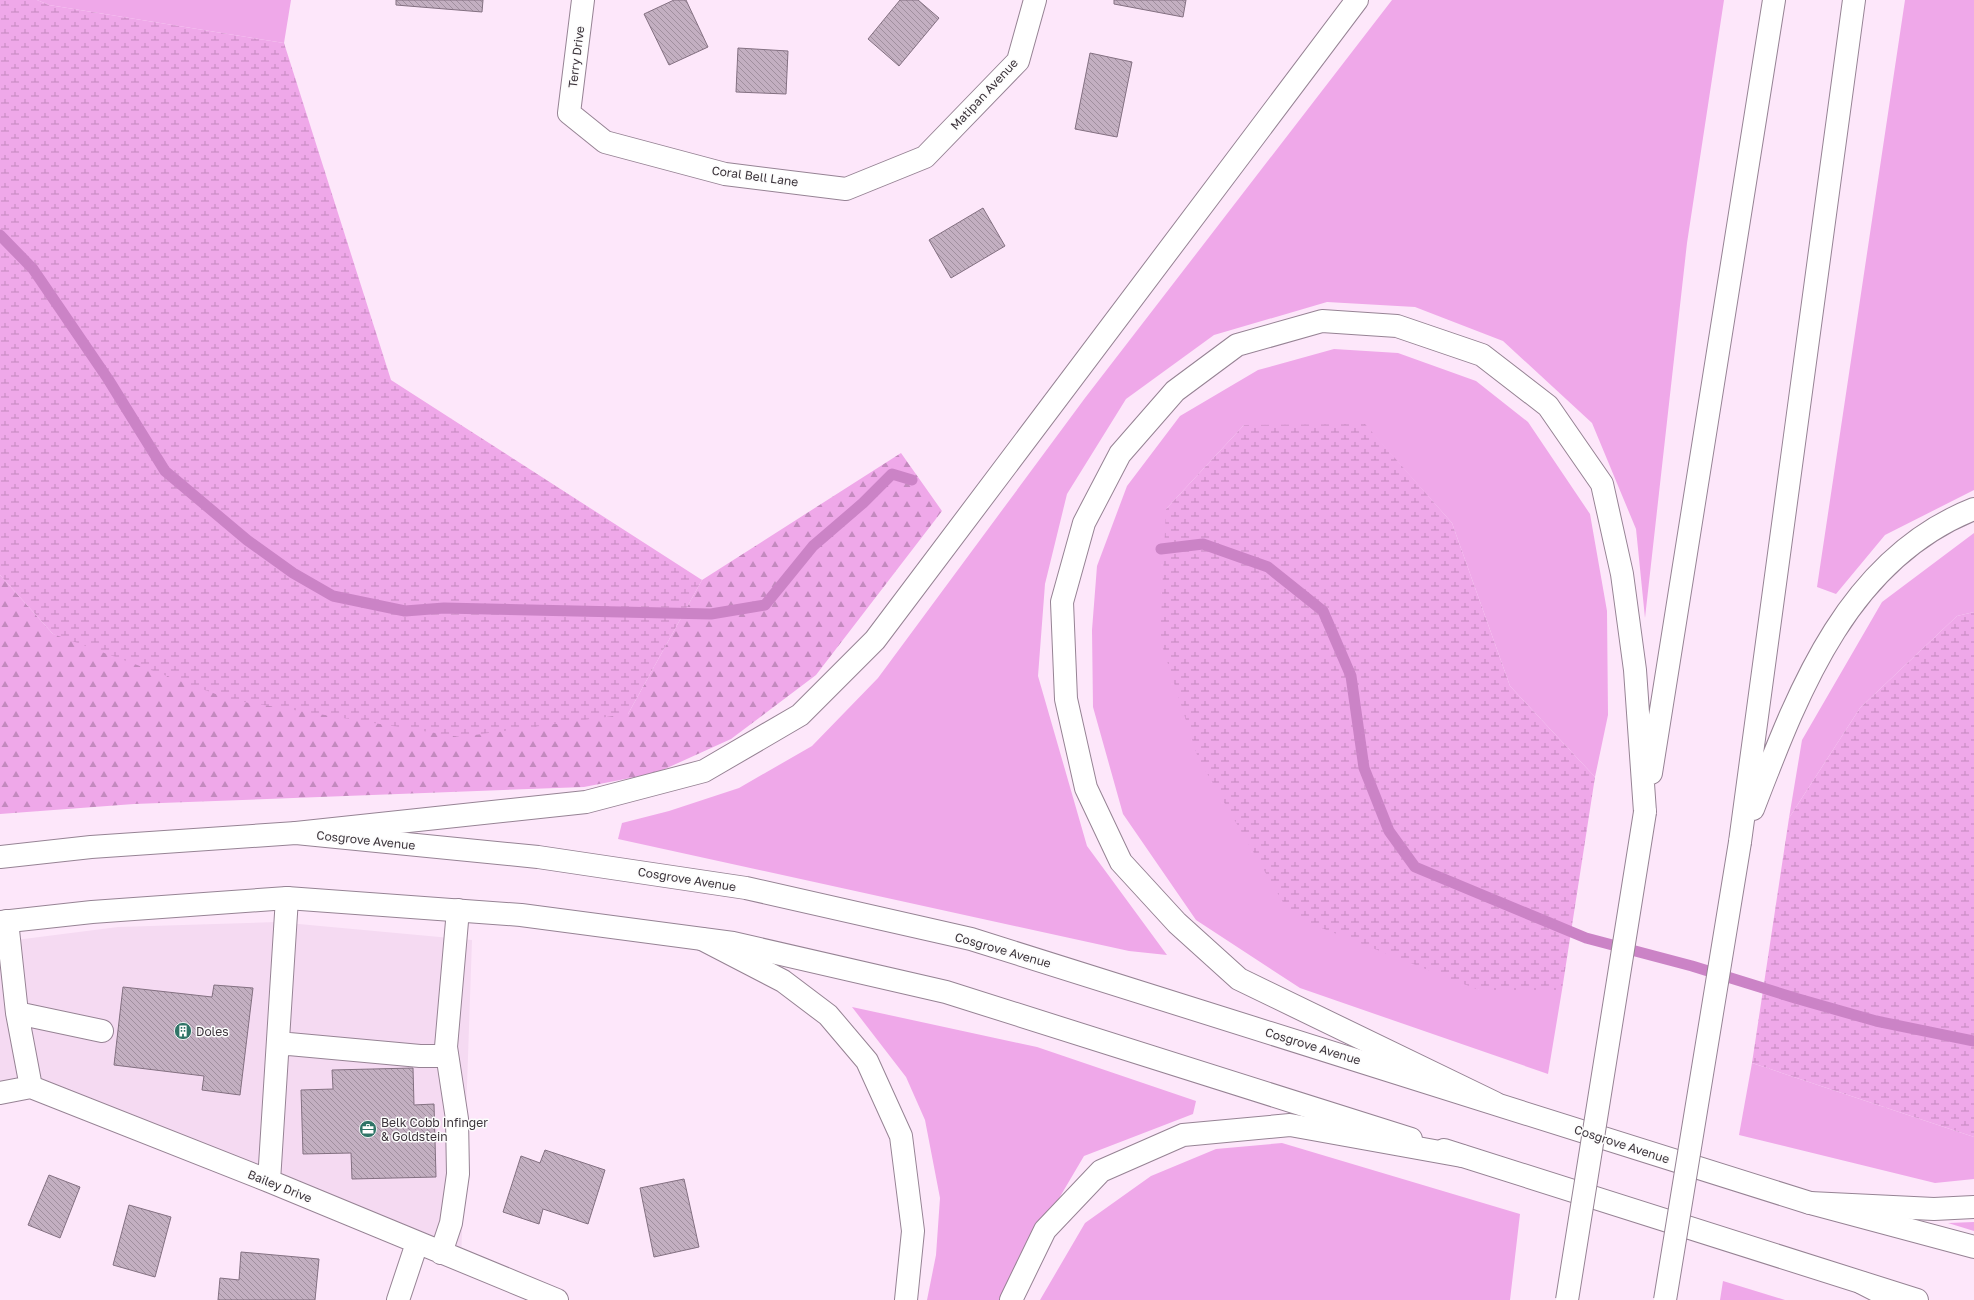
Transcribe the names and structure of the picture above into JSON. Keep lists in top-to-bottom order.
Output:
{
  "streets": {
    "main road": [
      "Terry Drive",
      "Matipan Avenue",
      "Coral Bell Lane",
      "Cosgrove Avenue",
      "Bailey Drive"
    ]
  },
  "crossings": [
    ["Terry Drive", "Coral Bell Lane"],
    ["Matipan Avenue", "Coral Bell Lane"]
  ],
  "places": {
    "building": ["Doles"],
    "office": ["Belk Cobb Infinger & Goldstein"]
  }
}
